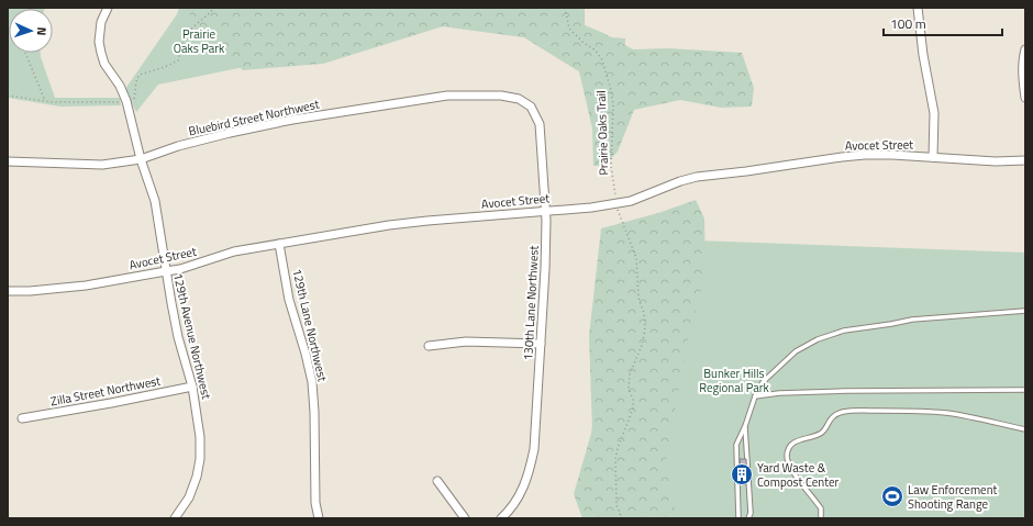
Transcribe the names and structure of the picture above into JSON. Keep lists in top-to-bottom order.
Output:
{
  "streets": {
    "street": [
      "Bluebird Street Northwest",
      "Avocet Street",
      "130th Lane Northwest",
      "129th Lane Northwest",
      "129th Avenue Northwest",
      "Zilla Street Northwest"
    ],
    "path": ["Prairie Oaks Trail"]
  },
  "crossings": [
    ["Bluebird Street Northwest", "130th Lane Northwest"],
    ["Bluebird Street Northwest", "129th Avenue Northwest"],
    ["Avocet Street", "130th Lane Northwest"],
    ["Avocet Street", "129th Lane Northwest"],
    ["Avocet Street", "129th Avenue Northwest"],
    ["129th Avenue Northwest", "Zilla Street Northwest"]
  ],
  "parks": ["Prairie Oaks Park", "Bunker Hills Regional Park"],
  "places": {
    "building": ["Yard Waste & Compost Center"],
    "sports": ["Law Enforcement Shooting Range"]
  },
  "scale_bar": "100 m",
  "north": "right"
}
